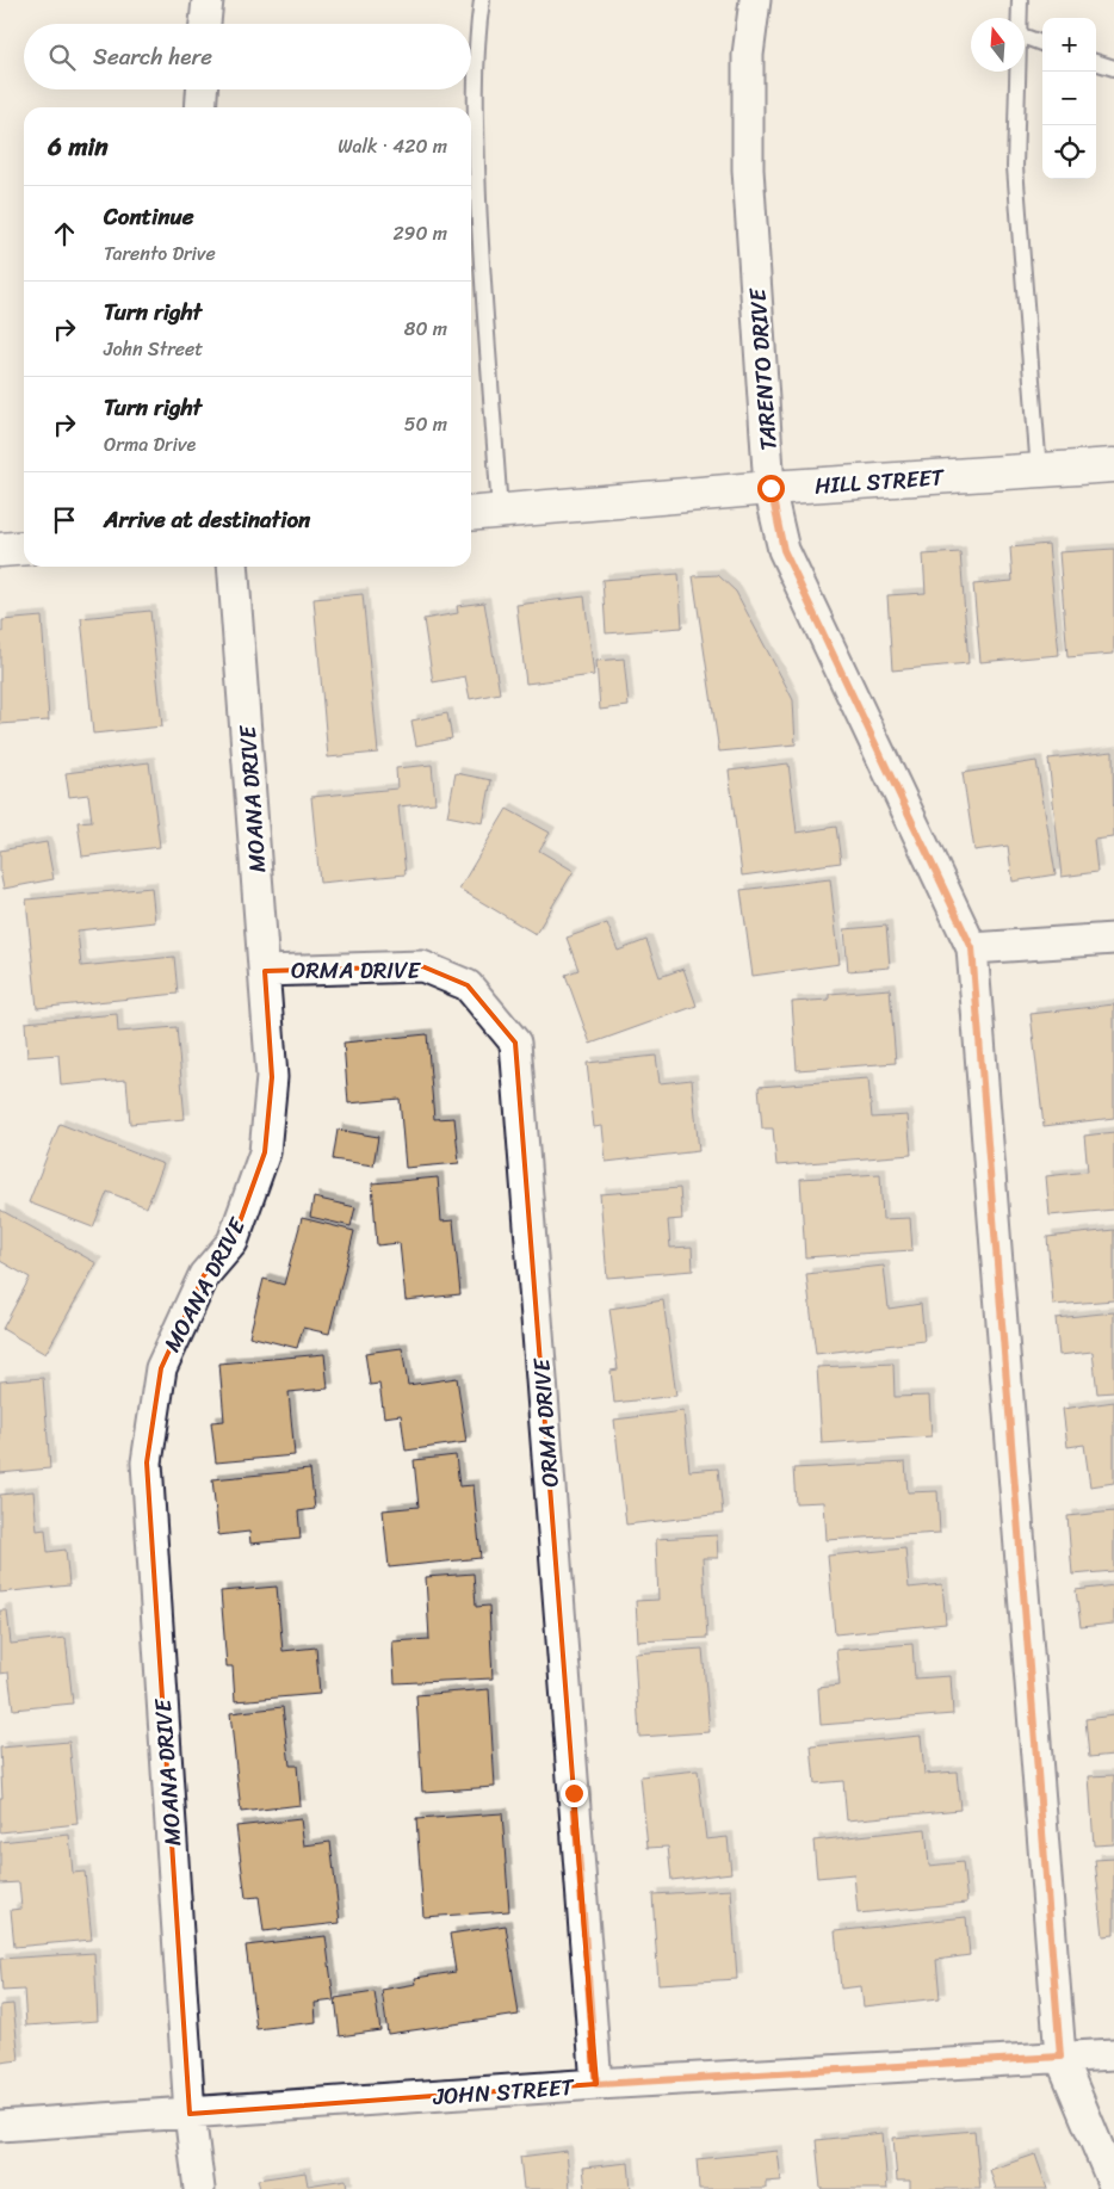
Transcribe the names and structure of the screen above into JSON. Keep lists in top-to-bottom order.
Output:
{
  "streets": {
    "street": [
      "TARENTO DRIVE",
      "HILL STREET",
      "MOANA DRIVE",
      "ORMA DRIVE",
      "JOHN STREET"
    ]
  },
  "crossings": [
    ["TARENTO DRIVE", "HILL STREET"],
    ["TARENTO DRIVE", "JOHN STREET"],
    ["MOANA DRIVE", "ORMA DRIVE"],
    ["MOANA DRIVE", "JOHN STREET"],
    ["ORMA DRIVE", "JOHN STREET"]
  ],
  "north": "top",
  "page": {
    "map_buttons": ["+", "−"],
    "search": "Search here",
    "heading": ["6 min", "Walk · 420 m"],
    "list": [
      ["Continue", "Tarento Drive", "290 m"],
      ["Turn right", "John Street", "80 m"],
      ["Turn right", "Orma Drive", "50 m"],
      "Arrive at destination"
    ]
  }
}
